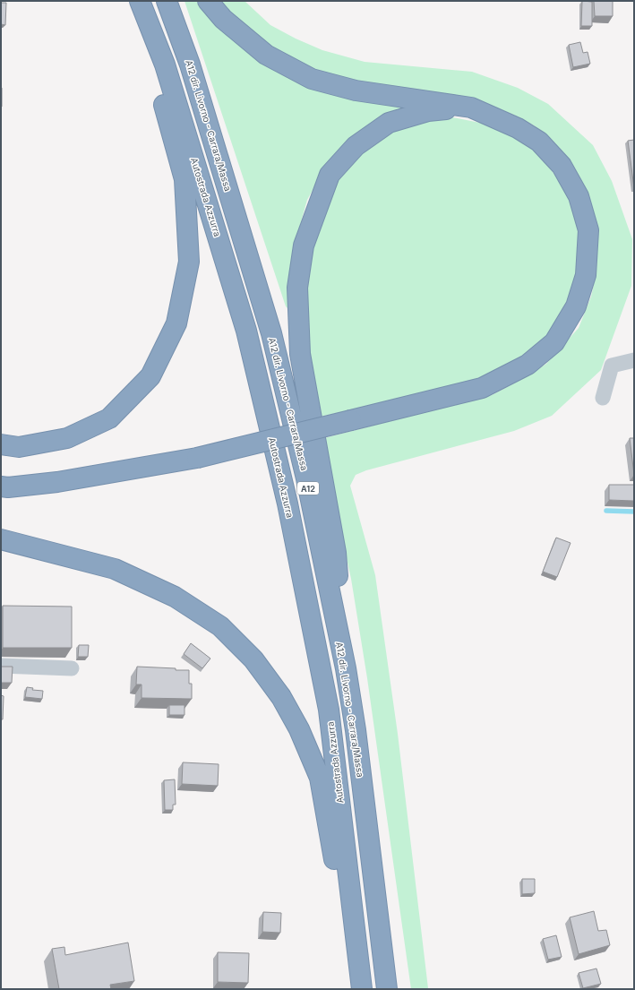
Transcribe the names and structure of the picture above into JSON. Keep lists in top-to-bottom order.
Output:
{
  "streets": {
    "highway": ["A12 dir. Livorno - Carrara/Massa", "Autostrada Azzurra", "A12"]
  },
  "crossings": [
    ["Autostrada Azzurra", "A12"]
  ]
}
